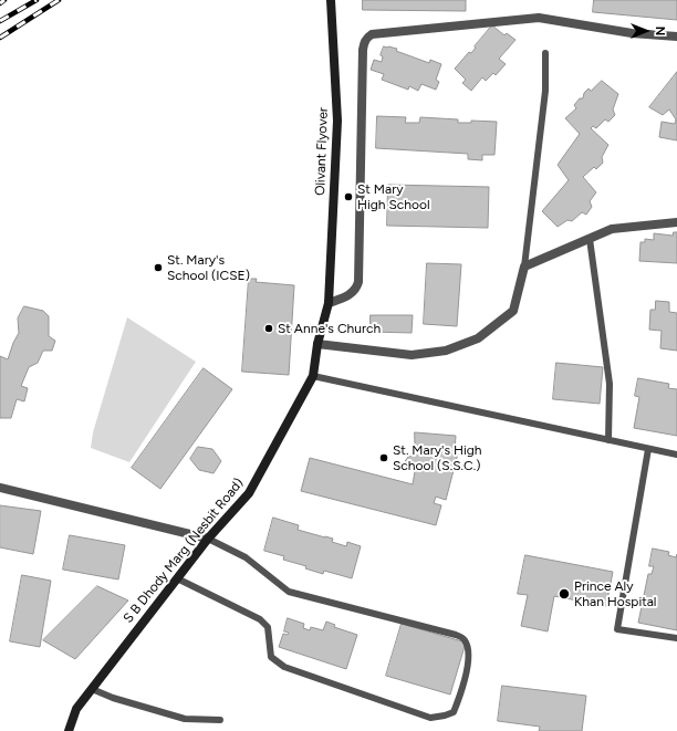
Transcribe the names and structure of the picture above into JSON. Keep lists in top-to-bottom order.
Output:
{
  "streets": {
    "main road": ["Olivant Flyover", "S B Dhody Marg (Nesbit Road)"]
  },
  "crossings": [
    ["Olivant Flyover", "S B Dhody Marg (Nesbit Road)"]
  ],
  "places": [
    "St Mary High School",
    "St. Mary's School (ICSE)",
    "St Anne's Church",
    "St. Mary's High School (S.S.C.)",
    "Prince Aly Khan Hospital"
  ],
  "north": "right"
}
